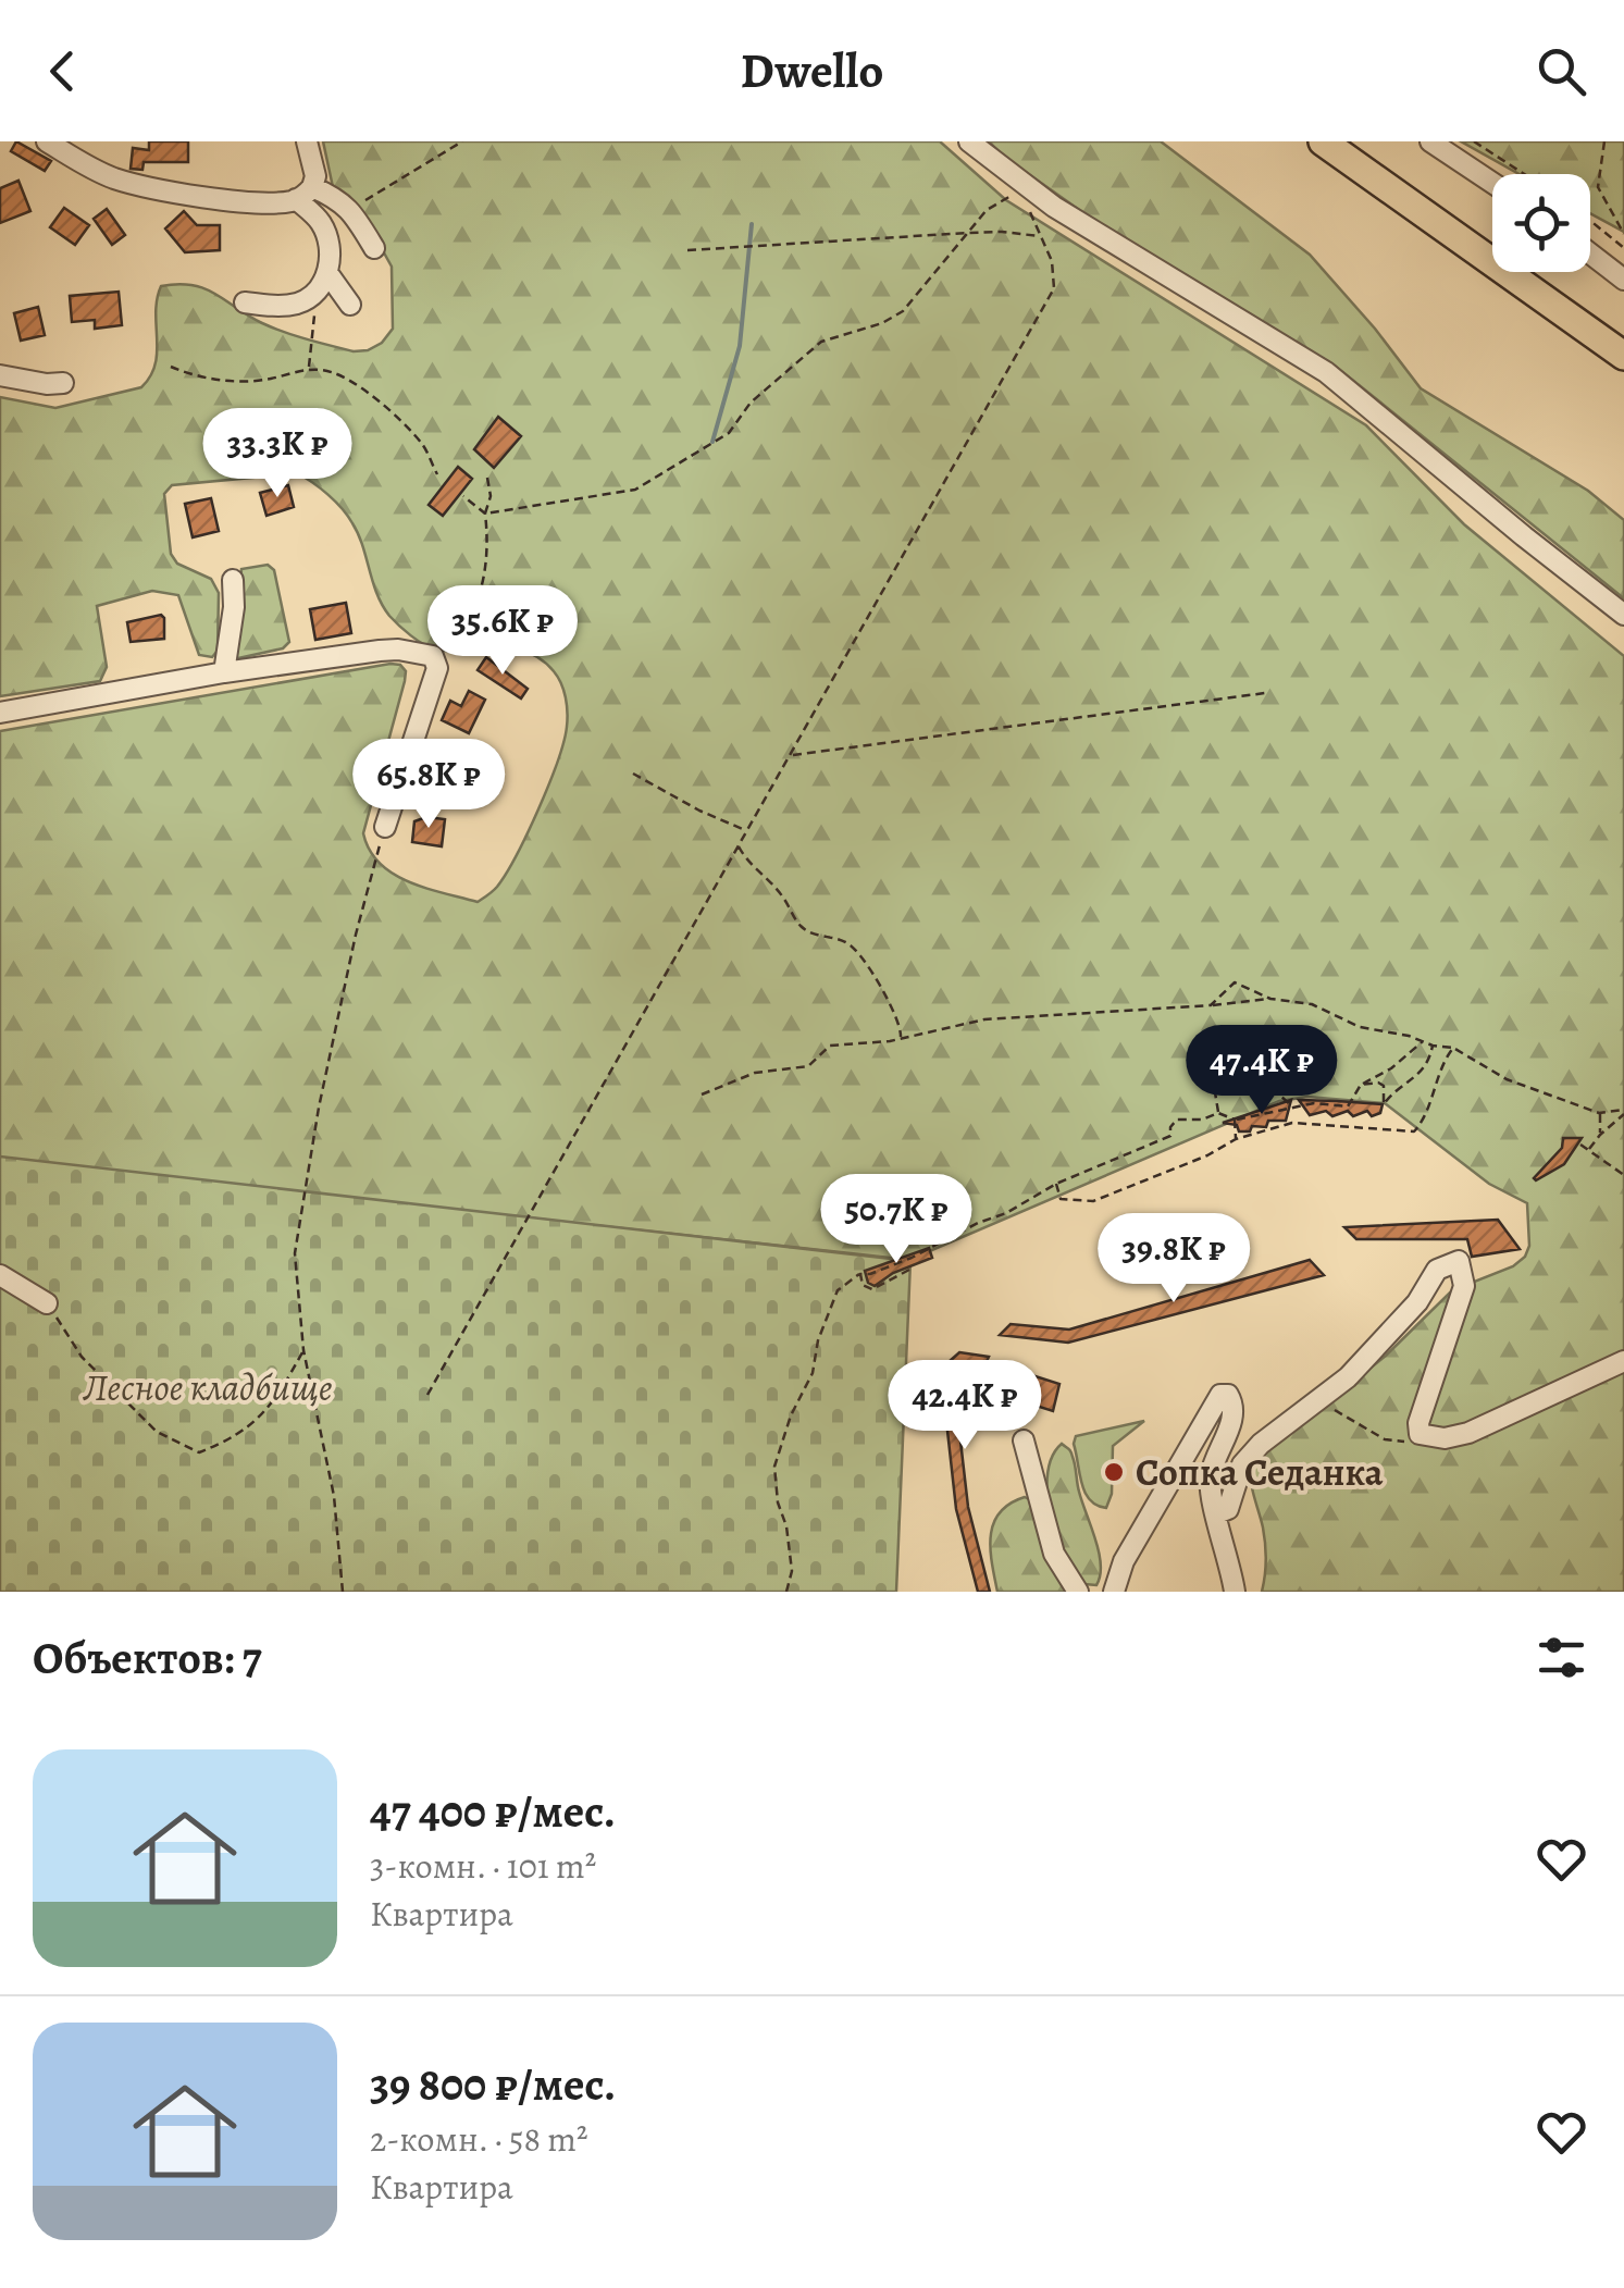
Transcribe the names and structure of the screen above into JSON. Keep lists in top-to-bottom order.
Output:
{
  "parks": ["Лесное кладбище"],
  "places": ["Сопка Седанка"],
  "page": {
    "header": "Dwello",
    "price": [
      "33.3K ₽",
      "35.6K ₽",
      "65.8K ₽",
      "47.4K ₽",
      "50.7K ₽",
      "39.8K ₽",
      "42.4K ₽"
    ],
    "heading": "Объектов: 7",
    "list": [
      {
        "name": "47 400 ₽/мес.",
        "note": "3-комн. · 101 m² · Квартира"
      },
      {
        "name": "39 800 ₽/мес.",
        "note": "2-комн. · 58 m² · Квартира"
      }
    ]
  }
}
